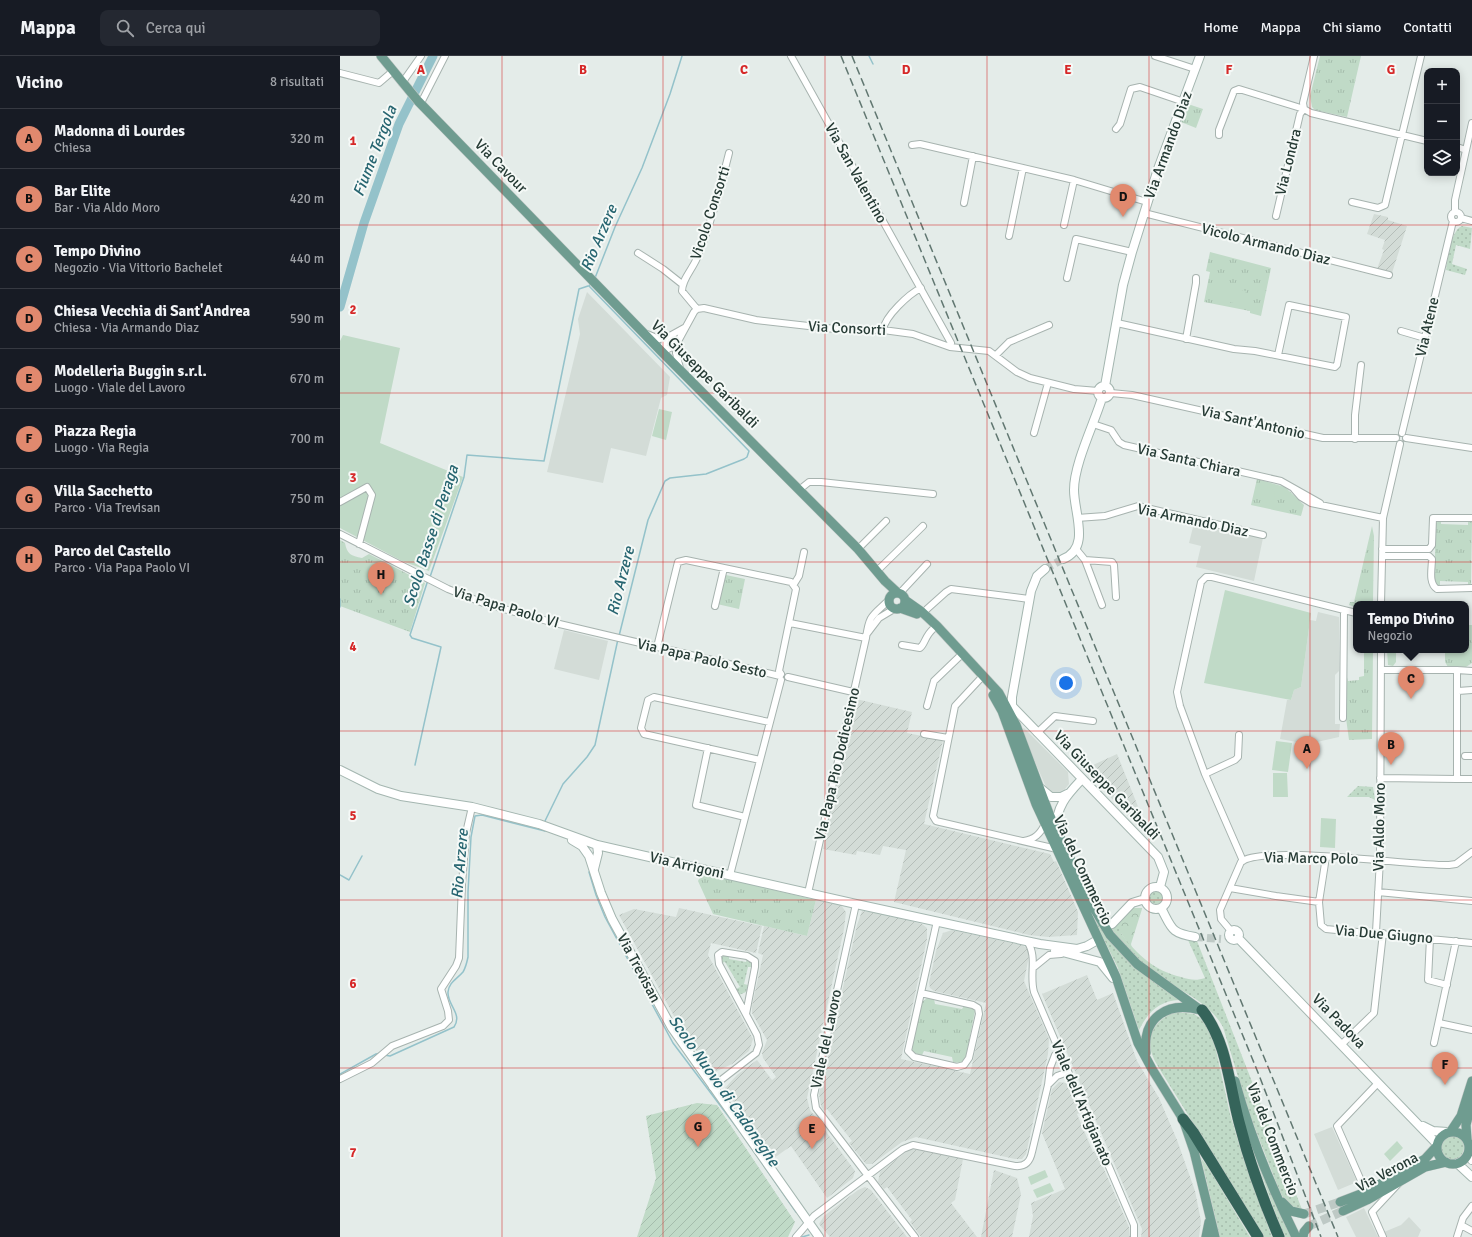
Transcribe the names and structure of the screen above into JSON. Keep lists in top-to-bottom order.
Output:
{
  "streets": {
    "highway": ["Via del Commercio"],
    "main road": [
      "Via Cavour",
      "Via Giuseppe Garibaldi",
      "Via Padova",
      "Via Verona"
    ],
    "street": [
      "Via Armando Diaz",
      "Via Londra",
      "Via San Valentino",
      "Vicolo Consorti",
      "Vicolo Armando Diaz",
      "Via Atene",
      "Via Consorti",
      "Via Sant'Antonio",
      "Via Santa Chiara",
      "Via Papa Paolo VI",
      "Via Papa Paolo Sesto",
      "Via Papa Pio Dodicesimo",
      "Via Aldo Moro",
      "Via Marco Polo",
      "Via Arrigoni",
      "Via Due Giugno",
      "Via Trevisan",
      "Viale del Lavoro",
      "Viale dell'Artigianato"
    ]
  },
  "crossings": [
    ["Via Armando Diaz", "Vicolo Armando Diaz"],
    ["Via Armando Diaz", "Via Consorti"],
    ["Via Armando Diaz", "Via Sant'Antonio"],
    ["Via Cavour", "Via Giuseppe Garibaldi"],
    ["Via Consorti", "Via Sant'Antonio"],
    ["Via Giuseppe Garibaldi", "Via Papa Pio Dodicesimo"],
    ["Via Giuseppe Garibaldi", "Via del Commercio"],
    ["Via Papa Paolo VI", "Via Papa Paolo Sesto"],
    ["Via Papa Pio Dodicesimo", "Via Arrigoni"],
    ["Via Aldo Moro", "Via Marco Polo"],
    ["Via Aldo Moro", "Via Due Giugno"],
    ["Via Aldo Moro", "Via Padova"],
    ["Via Marco Polo", "Via Due Giugno"],
    ["Via Marco Polo", "Via Padova"],
    ["Via Arrigoni", "Via del Commercio"],
    ["Via Arrigoni", "Via Trevisan"],
    ["Via Arrigoni", "Viale del Lavoro"],
    ["Via Arrigoni", "Viale dell'Artigianato"],
    ["Via Padova", "Via Verona"]
  ],
  "water": [
    "Fiume Tergola",
    "Rio Arzere",
    "Scolo Basse di Peraga",
    "Scolo Nuovo di Cadoneghe"
  ],
  "page": {
    "header": "Mappa",
    "search": "Cerca qui",
    "nav": [
      "Home",
      "Mappa",
      "Chi siamo",
      "Contatti"
    ],
    "heading": ["Vicino", "8 risultati"],
    "map_buttons": ["+", "−"],
    "list": [
      {
        "mark": "A",
        "name": "Madonna di Lourdes",
        "note": "Chiesa",
        "value": "320 m"
      },
      {
        "mark": "B",
        "name": "Bar Elite",
        "note": "Bar · Via Aldo Moro",
        "value": "420 m"
      },
      {
        "mark": "C",
        "name": "Tempo Divino",
        "note": "Negozio · Via Vittorio Bachelet",
        "value": "440 m"
      },
      {
        "mark": "D",
        "name": "Chiesa Vecchia di Sant'Andrea",
        "note": "Chiesa · Via Armando Diaz",
        "value": "590 m"
      },
      {
        "mark": "E",
        "name": "Modelleria Buggin s.r.l.",
        "note": "Luogo · Viale del Lavoro",
        "value": "670 m"
      },
      {
        "mark": "F",
        "name": "Piazza Regia",
        "note": "Luogo · Via Regia",
        "value": "700 m"
      },
      {
        "mark": "G",
        "name": "Villa Sacchetto",
        "note": "Parco · Via Trevisan",
        "value": "750 m"
      },
      {
        "mark": "H",
        "name": "Parco del Castello",
        "note": "Parco · Via Papa Paolo VI",
        "value": "870 m"
      }
    ],
    "pins": [
      "D",
      "H",
      "C",
      "B",
      "A",
      "F",
      "G",
      "E"
    ],
    "popup": ["Tempo Divino", "Negozio"]
  },
  "grid": {
    "columns": [
      "A",
      "B",
      "C",
      "D",
      "E",
      "F",
      "G"
    ],
    "rows": [
      "1",
      "2",
      "3",
      "4",
      "5",
      "6",
      "7"
    ]
  }
}
